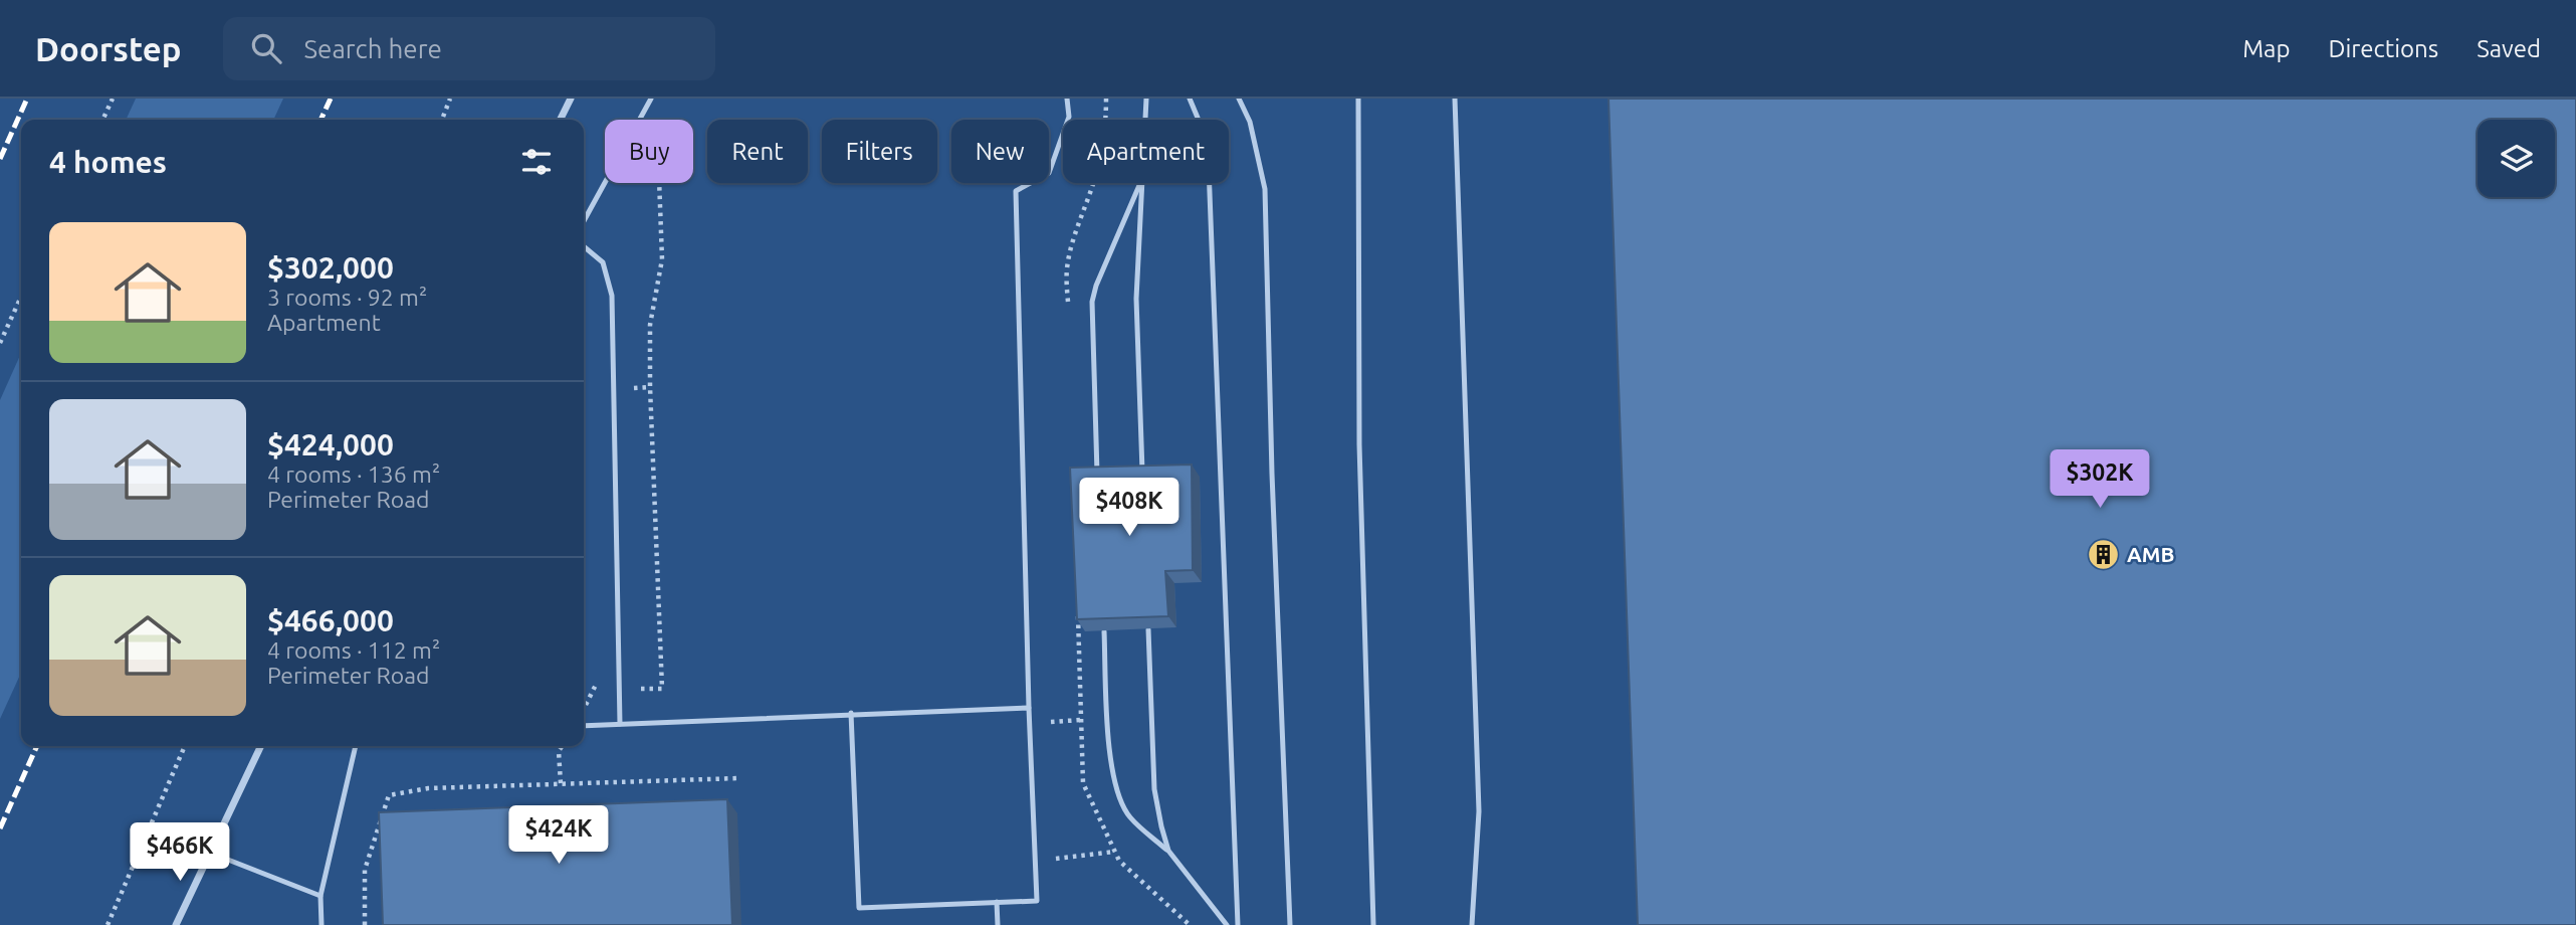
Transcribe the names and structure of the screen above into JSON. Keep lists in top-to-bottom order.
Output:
{
  "places": {
    "building": ["AMB"]
  },
  "page": {
    "header": "Doorstep",
    "search": "Search here",
    "nav": ["Map", "Directions", "Saved"],
    "chip": [
      "Buy",
      "Rent",
      "Filters",
      "New",
      "Apartment"
    ],
    "heading": "4 homes",
    "list": [
      {
        "name": "$302,000",
        "note": "3 rooms · 92 m² · Apartment"
      },
      {
        "name": "$424,000",
        "note": "4 rooms · 136 m² · Perimeter Road"
      },
      {
        "name": "$466,000",
        "note": "4 rooms · 112 m² · Perimeter Road"
      }
    ],
    "price": [
      "$302K",
      "$408K",
      "$424K",
      "$466K"
    ]
  }
}
